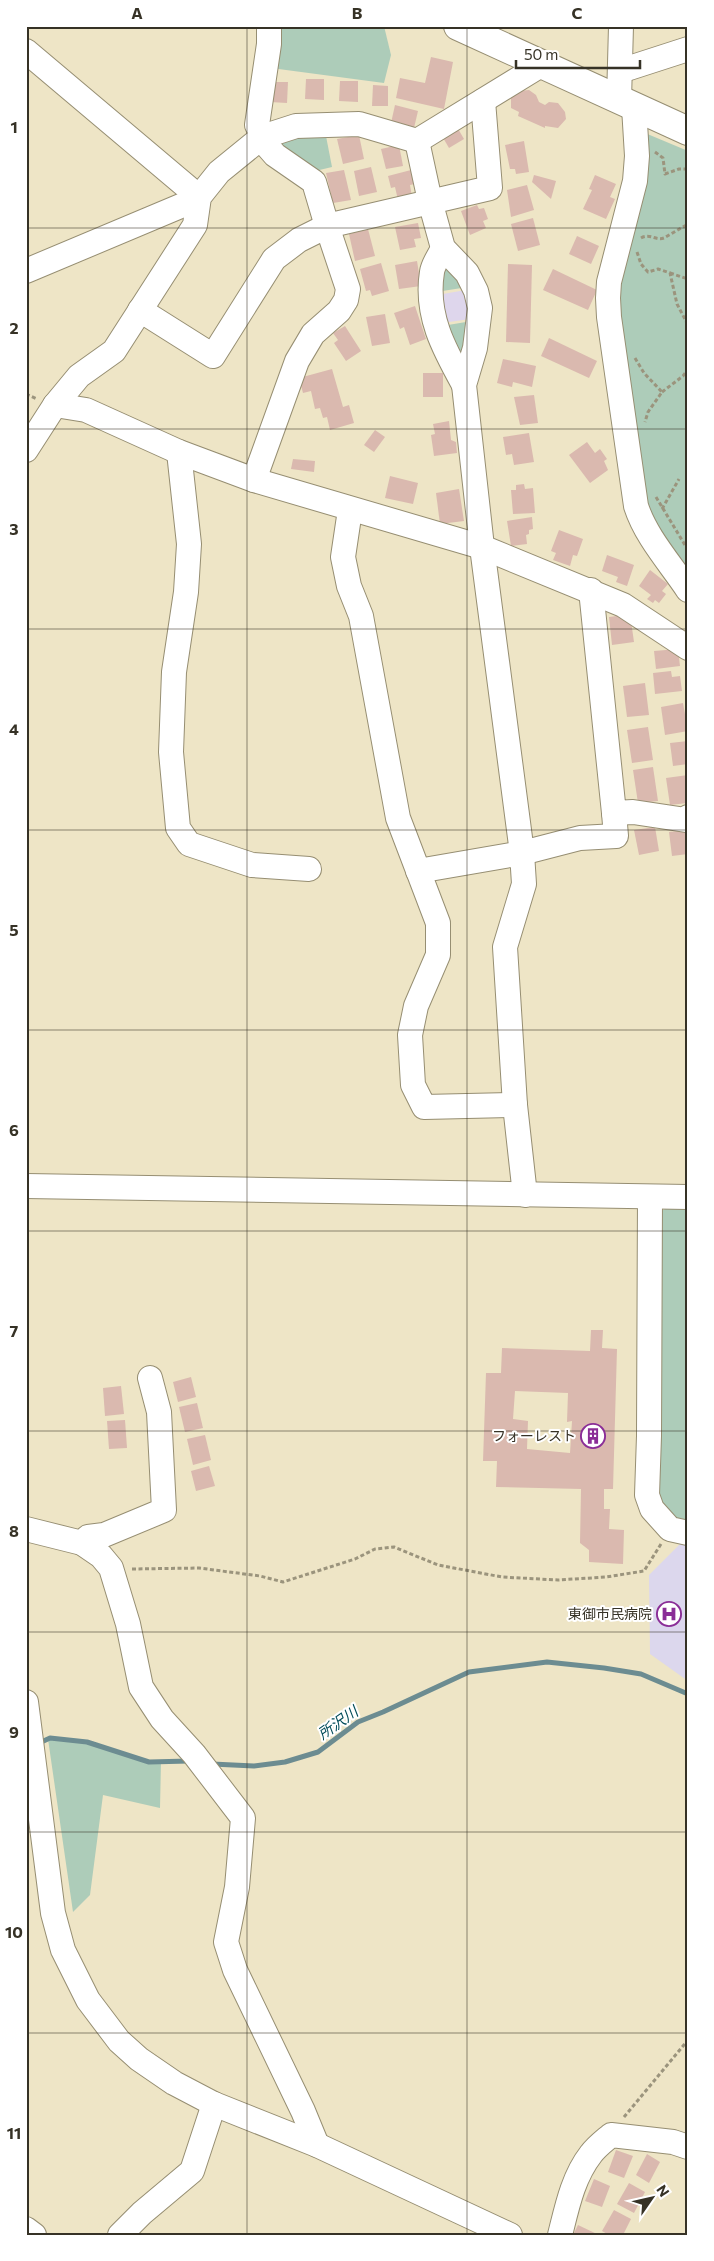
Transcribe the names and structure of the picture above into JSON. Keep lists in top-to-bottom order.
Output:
{
  "water": ["所沢川"],
  "places": {
    "building": ["フォーレスト"],
    "hospital": ["東御市民病院"]
  },
  "scale_bar": "50 m",
  "north": "top right",
  "grid": {
    "columns": ["A", "B", "C"],
    "rows": [
      "1",
      "2",
      "3",
      "4",
      "5",
      "6",
      "7",
      "8",
      "9",
      "10",
      "11"
    ]
  }
}
